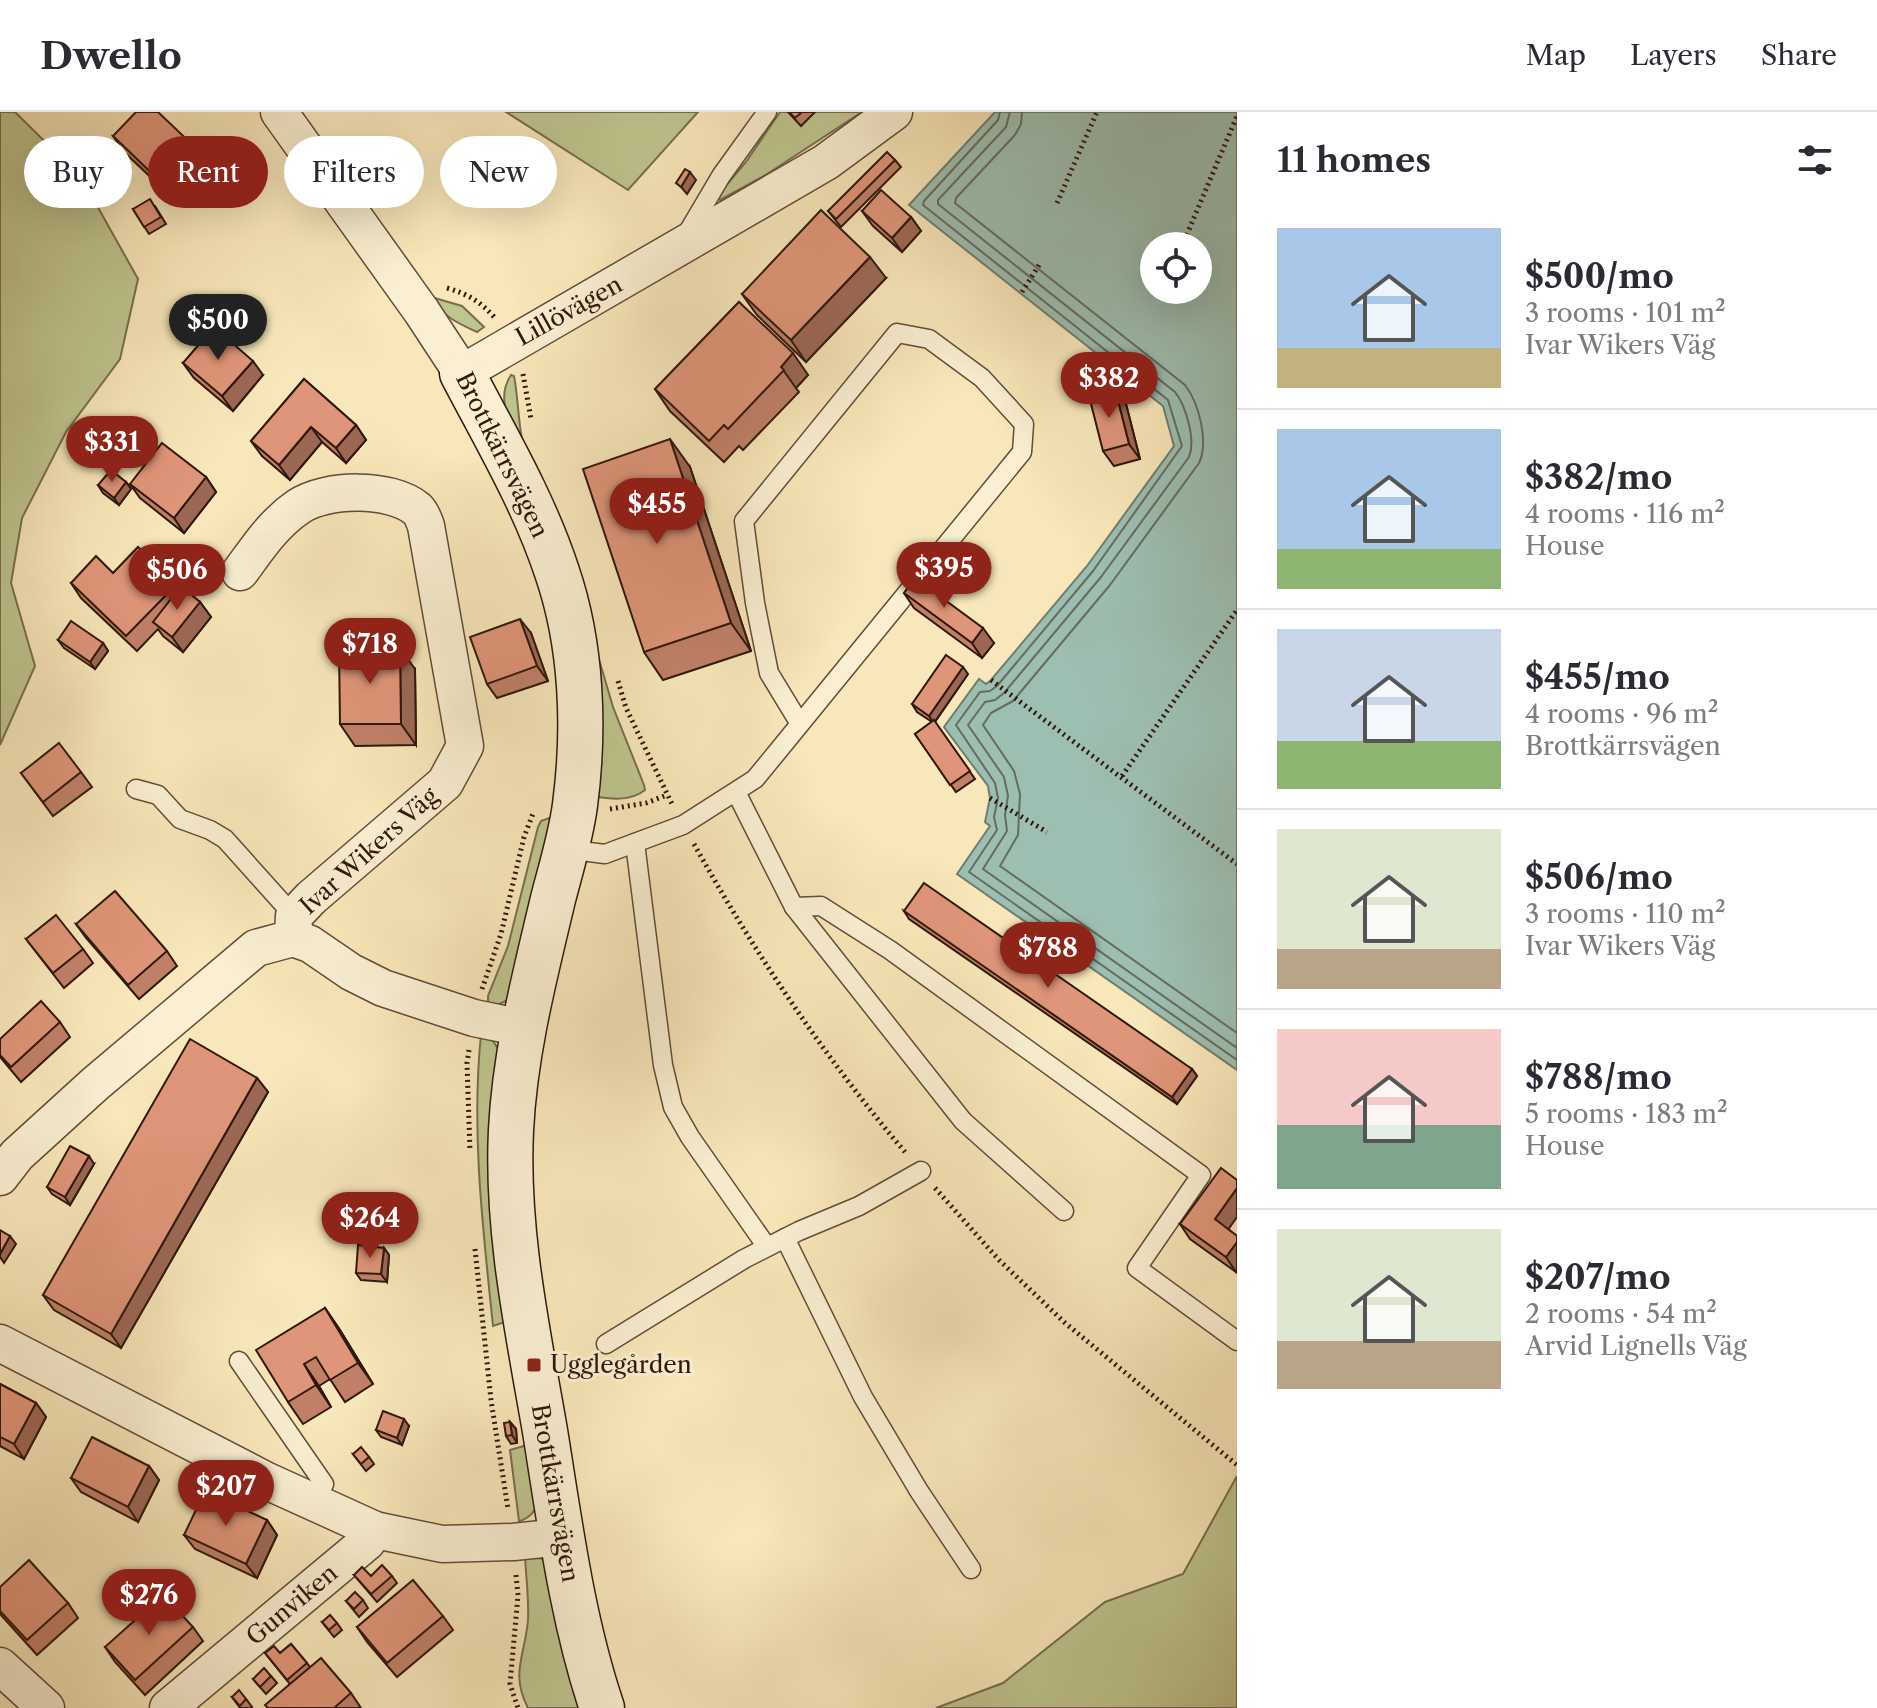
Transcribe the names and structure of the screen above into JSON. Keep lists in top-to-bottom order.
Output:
{
  "streets": {
    "street": [
      "Lillövägen",
      "Brottkärrsvägen",
      "Ivar Wikers Väg",
      "Gunviken"
    ]
  },
  "crossings": [
    ["Lillövägen", "Brottkärrsvägen"]
  ],
  "places": {
    "transit": ["Ugglegården"]
  },
  "page": {
    "header": "Dwello",
    "nav": ["Map", "Layers", "Share"],
    "heading": "11 homes",
    "chip": [
      "Buy",
      "Rent",
      "Filters",
      "New"
    ],
    "list": [
      {
        "name": "$500/mo",
        "note": "3 rooms · 101 m² · Ivar Wikers Väg"
      },
      {
        "name": "$382/mo",
        "note": "4 rooms · 116 m² · House"
      },
      {
        "name": "$455/mo",
        "note": "4 rooms · 96 m² · Brottkärrsvägen"
      },
      {
        "name": "$506/mo",
        "note": "3 rooms · 110 m² · Ivar Wikers Väg"
      },
      {
        "name": "$788/mo",
        "note": "5 rooms · 183 m² · House"
      },
      {
        "name": "$207/mo",
        "note": "2 rooms · 54 m² · Arvid Lignells Väg"
      }
    ],
    "price": [
      "$500",
      "$382",
      "$331",
      "$455",
      "$395",
      "$506",
      "$718",
      "$788",
      "$264",
      "$207",
      "$276"
    ]
  }
}
